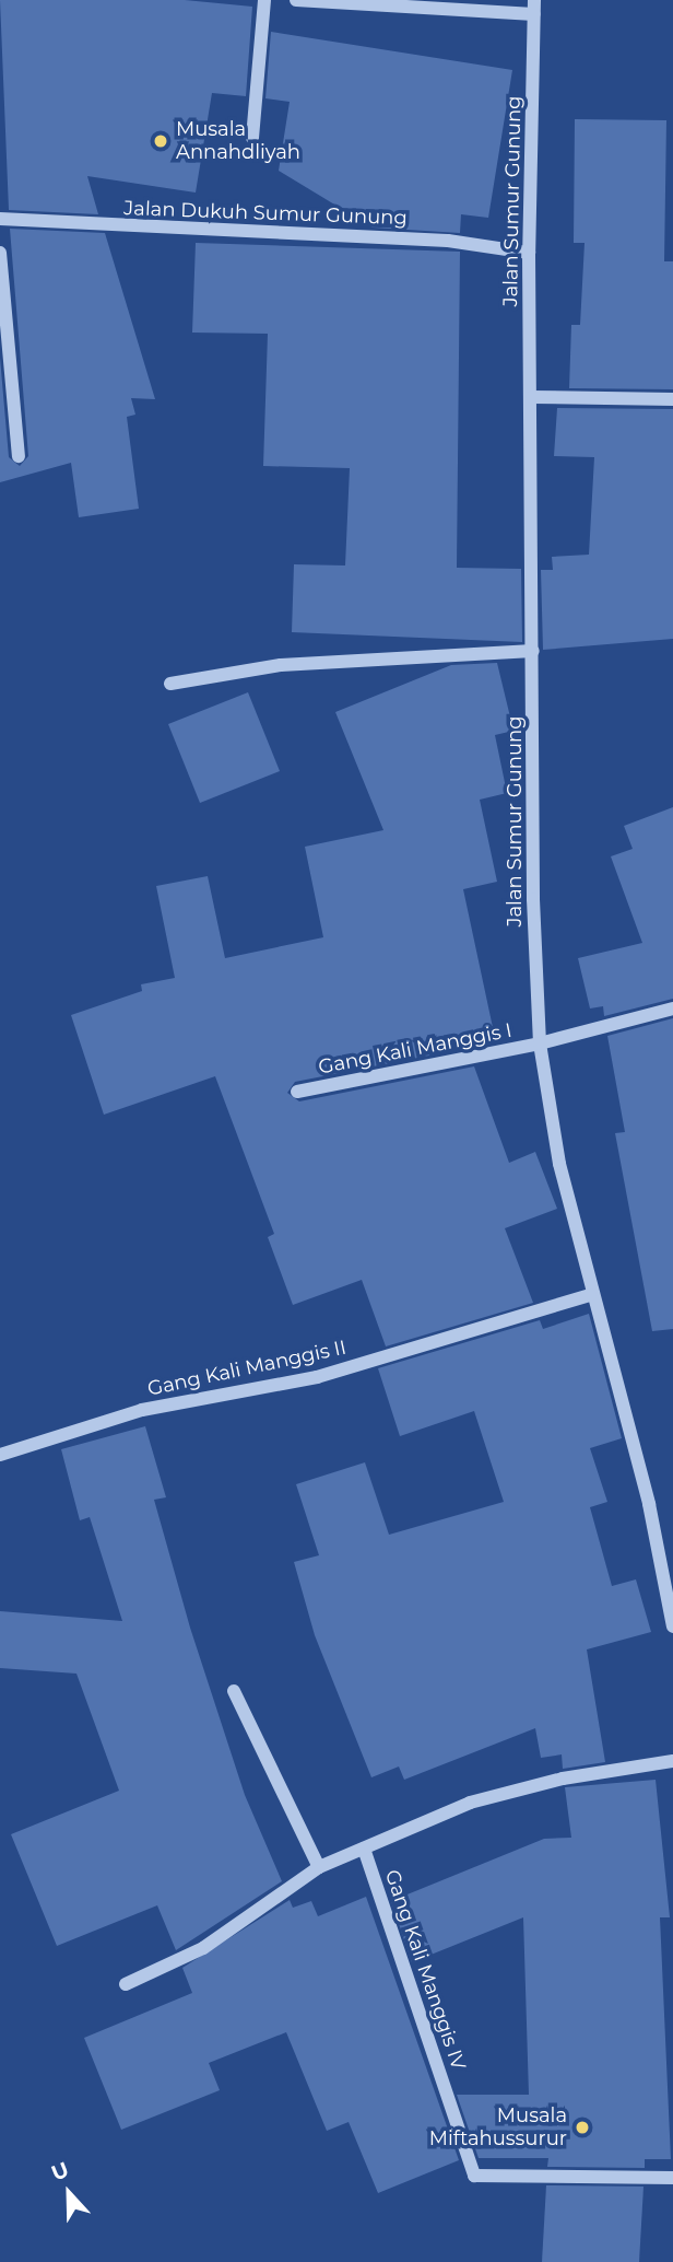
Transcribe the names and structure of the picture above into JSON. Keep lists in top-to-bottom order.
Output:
{
  "streets": {
    "street": [
      "Jalan Sumur Gunung",
      "Jalan Dukuh Sumur Gunung",
      "Gang Kali Manggis I",
      "Gang Kali Manggis II",
      "Gang Kali Manggis IV"
    ]
  },
  "crossings": [
    ["Jalan Sumur Gunung", "Jalan Dukuh Sumur Gunung"],
    ["Jalan Sumur Gunung", "Gang Kali Manggis I"],
    ["Jalan Sumur Gunung", "Gang Kali Manggis II"]
  ],
  "places": ["Musala Annahdliyah", "Musala Miftahussurur"],
  "north": "top"
}
